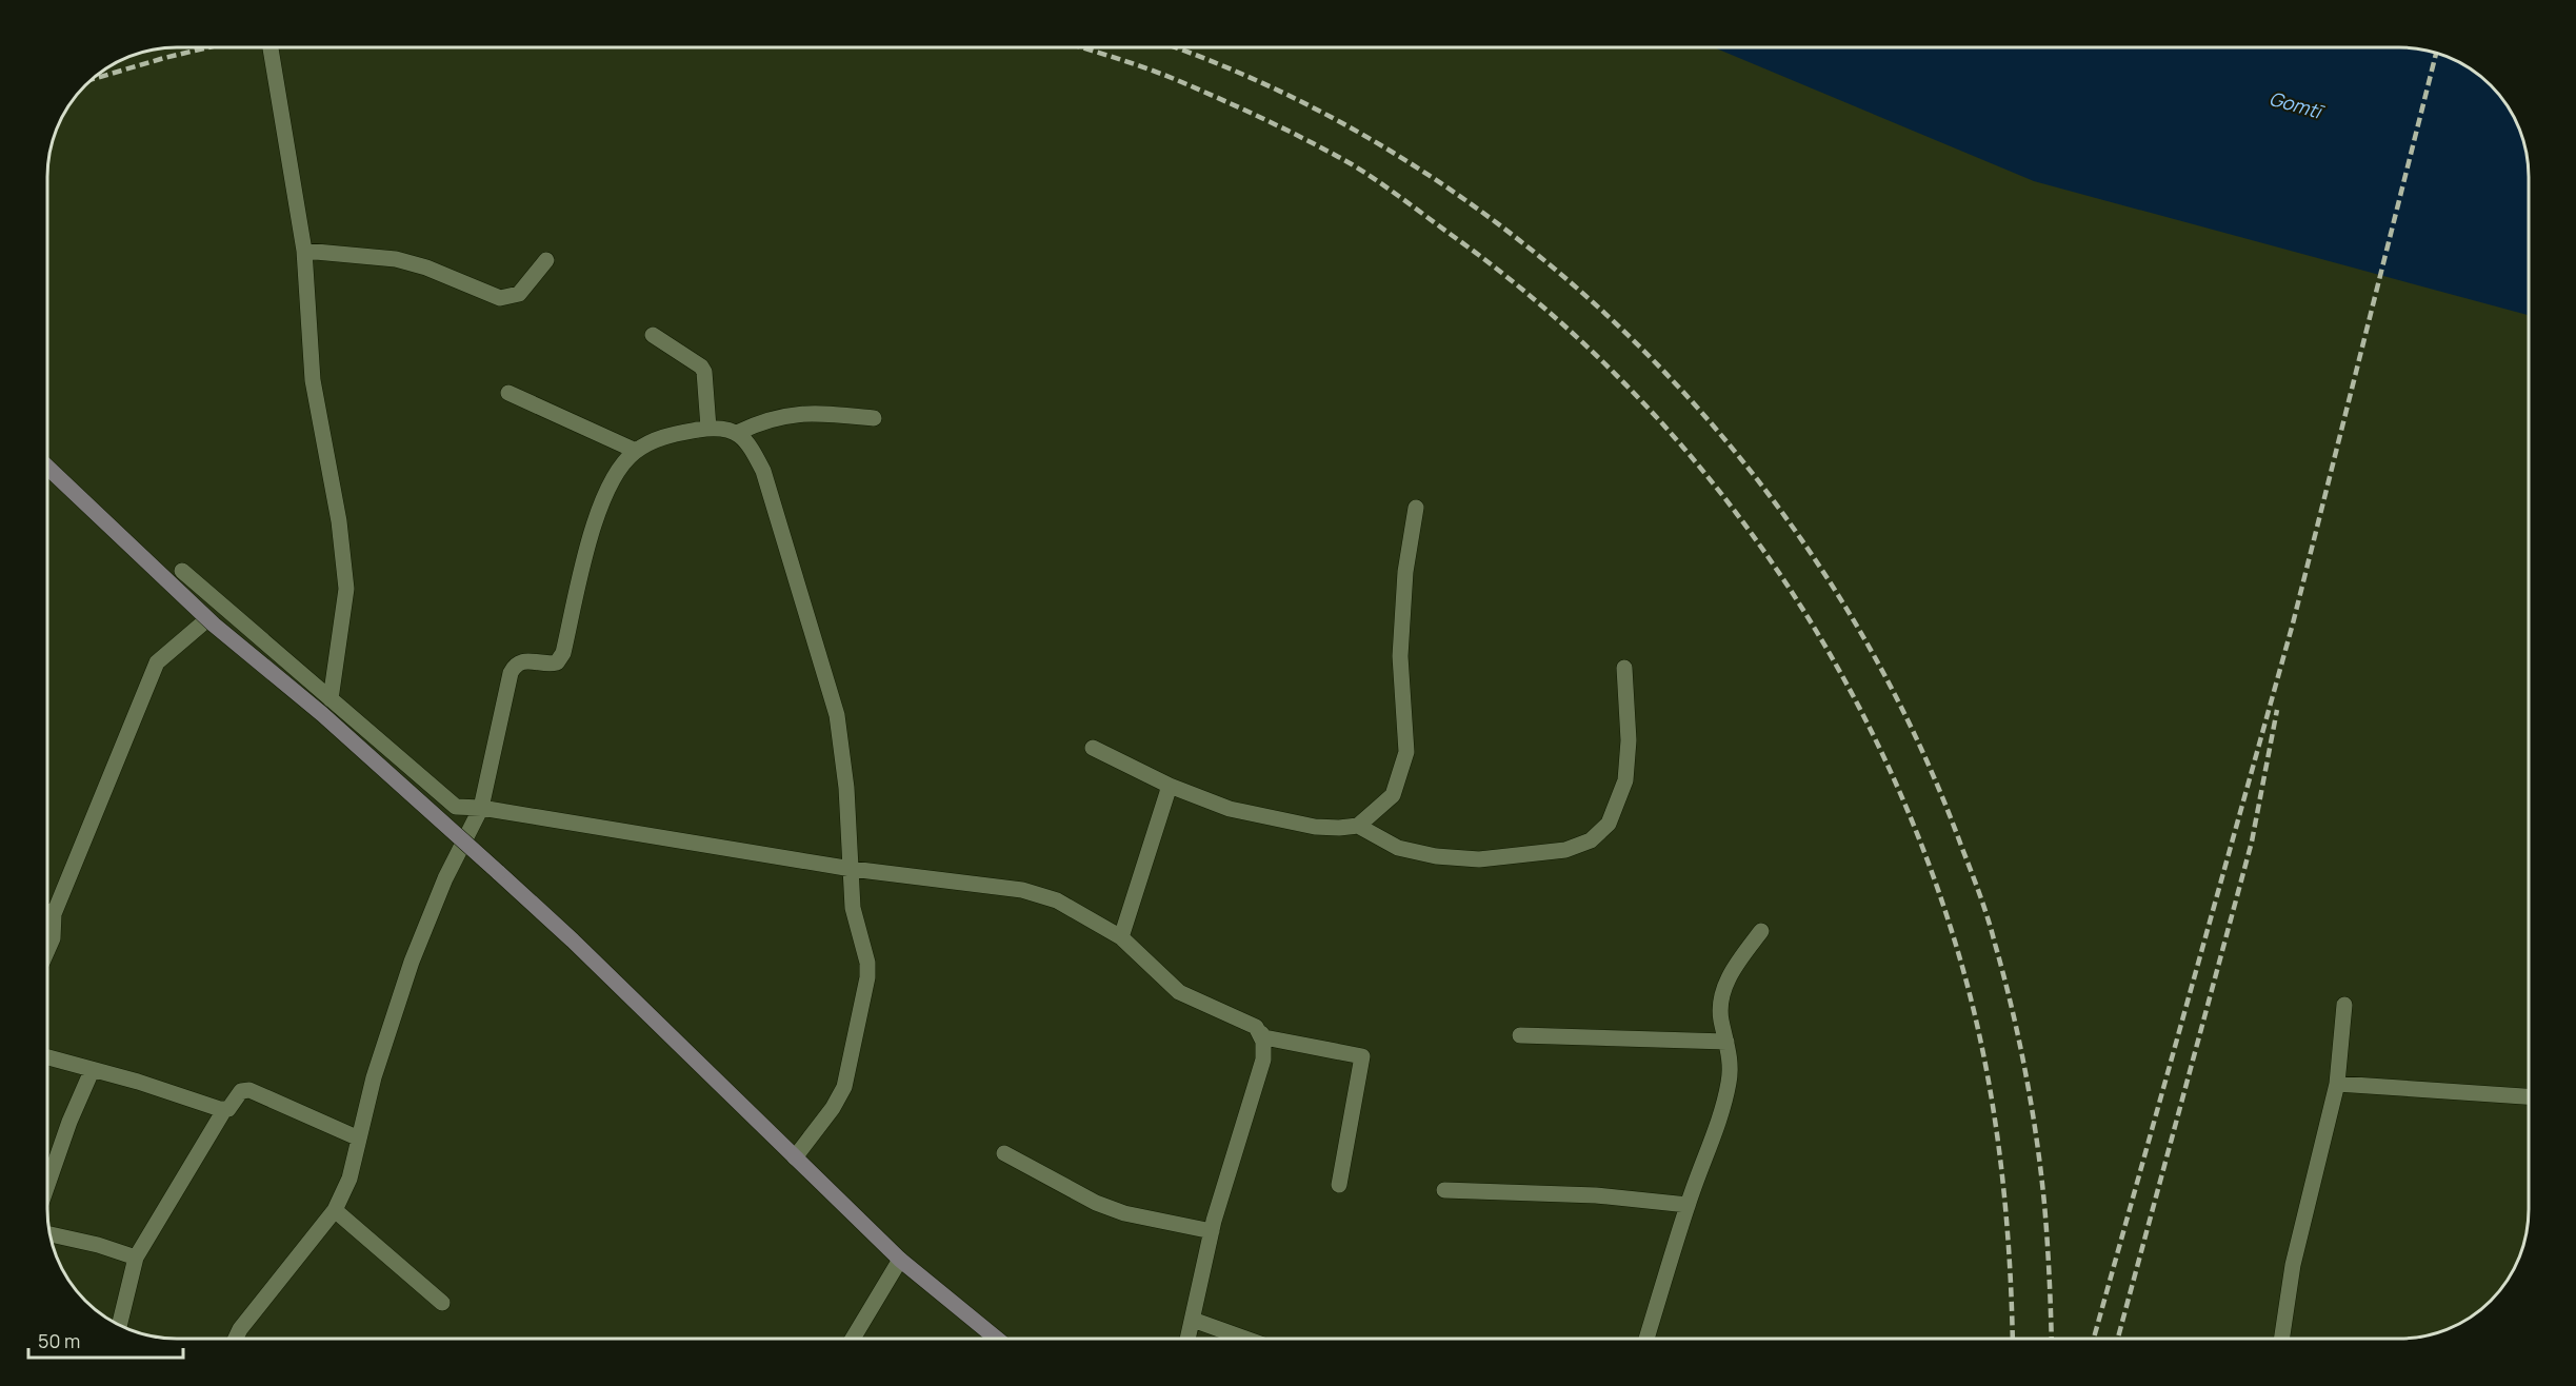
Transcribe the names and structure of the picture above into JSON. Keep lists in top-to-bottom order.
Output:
{
  "water": ["Gomtī"],
  "scale_bar": "50 m"
}
